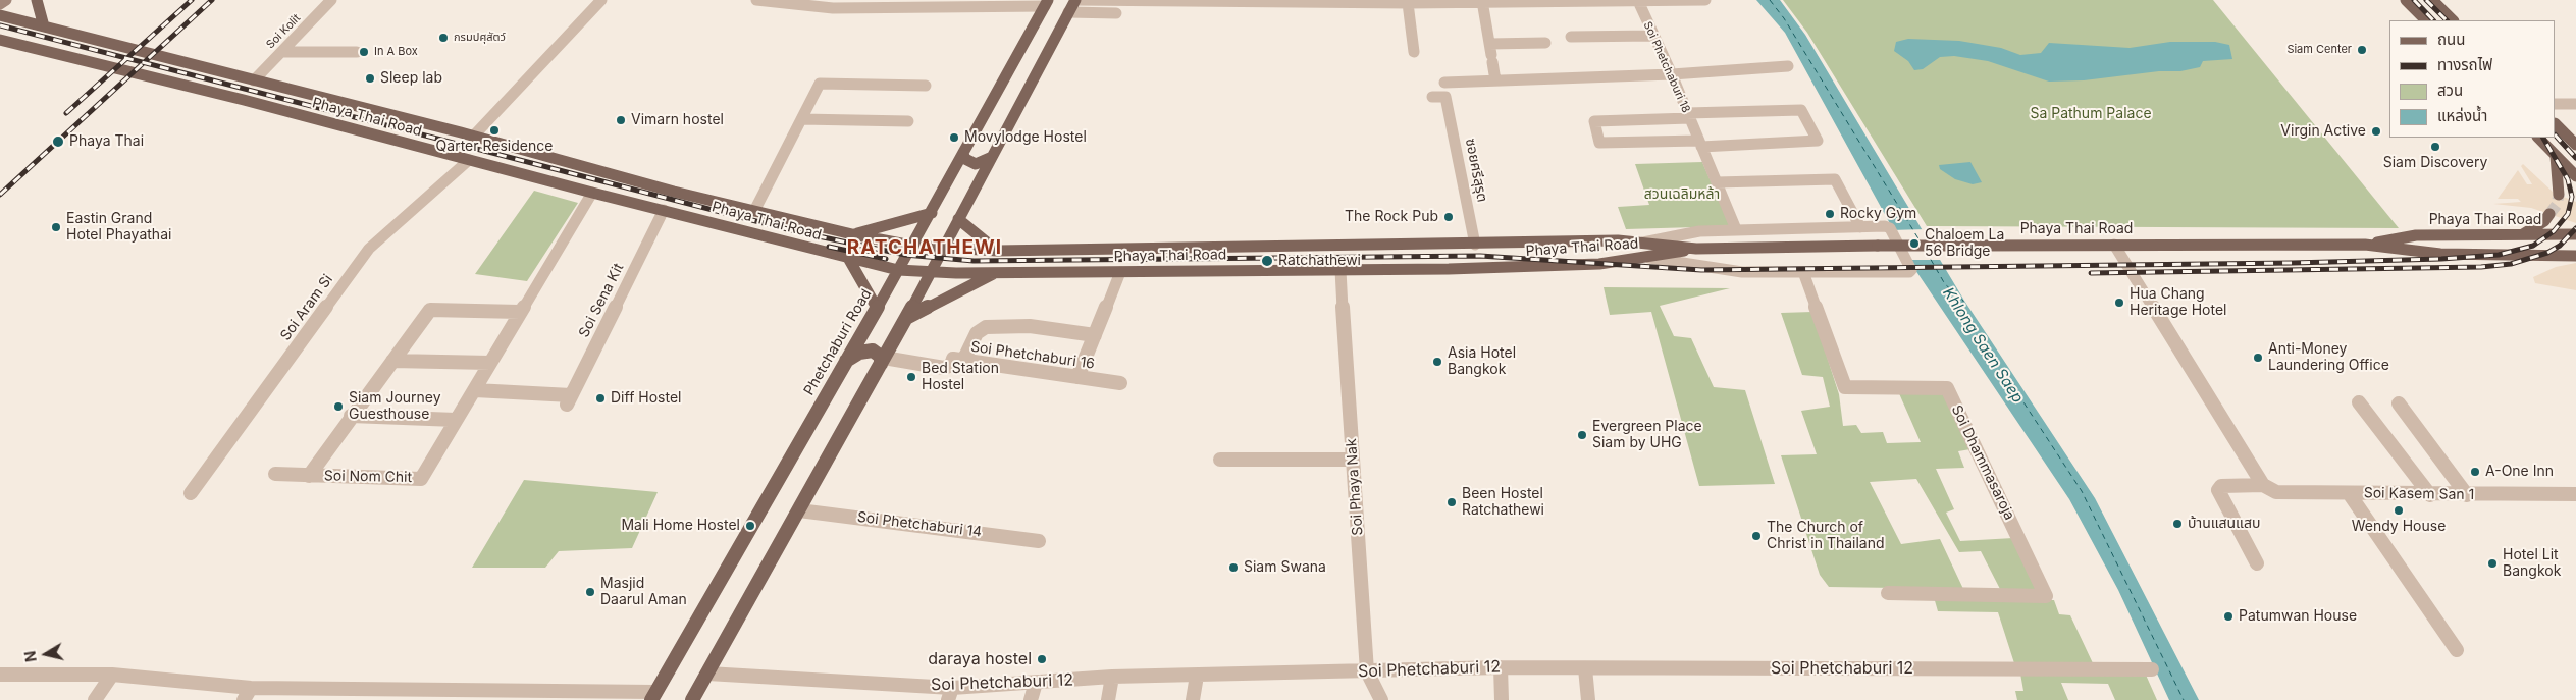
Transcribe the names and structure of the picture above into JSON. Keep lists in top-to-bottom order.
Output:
{
  "streets": {
    "main road": ["Phaya Thai Road", "Phetchaburi Road"],
    "street": [
      "Soi Kolit",
      "Soi Phetchaburi 18",
      "ซอยศรีสุรุต",
      "Soi Sena Kit",
      "Soi Aram Si",
      "Soi Phetchaburi 16",
      "Soi Dhammasaroja",
      "Soi Nom Chit",
      "Soi Phaya Nak",
      "Soi Kasem San 1",
      "Soi Phetchaburi 14",
      "Soi Phetchaburi 12"
    ]
  },
  "crossings": [
    ["Soi Kolit", "Phaya Thai Road"],
    ["Phaya Thai Road", "ซอยศรีสุรุต"],
    ["Phaya Thai Road", "Soi Sena Kit"],
    ["Phaya Thai Road", "Soi Aram Si"],
    ["Phaya Thai Road", "Phetchaburi Road"],
    ["Phaya Thai Road", "Soi Nom Chit"],
    ["Phaya Thai Road", "Soi Phaya Nak"],
    ["Soi Sena Kit", "Soi Nom Chit"],
    ["Soi Phaya Nak", "Soi Phetchaburi 12"]
  ],
  "districts": ["RATCHATHEWI"],
  "water": ["Khlong Saen Saep"],
  "parks": ["Sa Pathum Palace", "สวนเฉลิมหล้า"],
  "places": [
    "กรมปศุสัตว์",
    "Siam Center",
    "In A Box",
    "Sleep lab",
    "Vimarn hostel",
    "Qarter Residence",
    "Virgin Active",
    "Movylodge Hostel",
    "Phaya Thai",
    "Siam Discovery",
    "Rocky Gym",
    "The Rock Pub",
    "Eastin Grand Hotel Phayathai",
    "Chaloem La 56 Bridge",
    "Ratchathewi",
    "Hua Chang Heritage Hotel",
    "Anti-Money Laundering Office",
    "Asia Hotel Bangkok",
    "Bed Station Hostel",
    "Diff Hostel",
    "Siam Journey Guesthouse",
    "Evergreen Place Siam by UHG",
    "A-One Inn",
    "Been Hostel Ratchathewi",
    "Wendy House",
    "บ้านแสนแสบ",
    "Mali Home Hostel",
    "The Church of Christ in Thailand",
    "Hotel Lit Bangkok",
    "Siam Swana",
    "Masjid Daarul Aman",
    "Patumwan House",
    "daraya hostel"
  ],
  "legend": [
    "ถนน",
    "ทางรถไฟ",
    "สวน",
    "แหล่งน้ำ"
  ],
  "north": "left"
}
